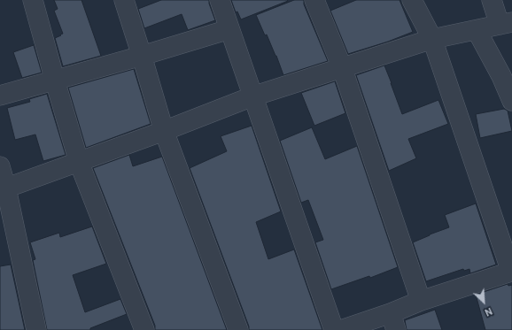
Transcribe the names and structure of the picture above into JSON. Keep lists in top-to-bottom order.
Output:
{
  "north": "bottom right"
}
